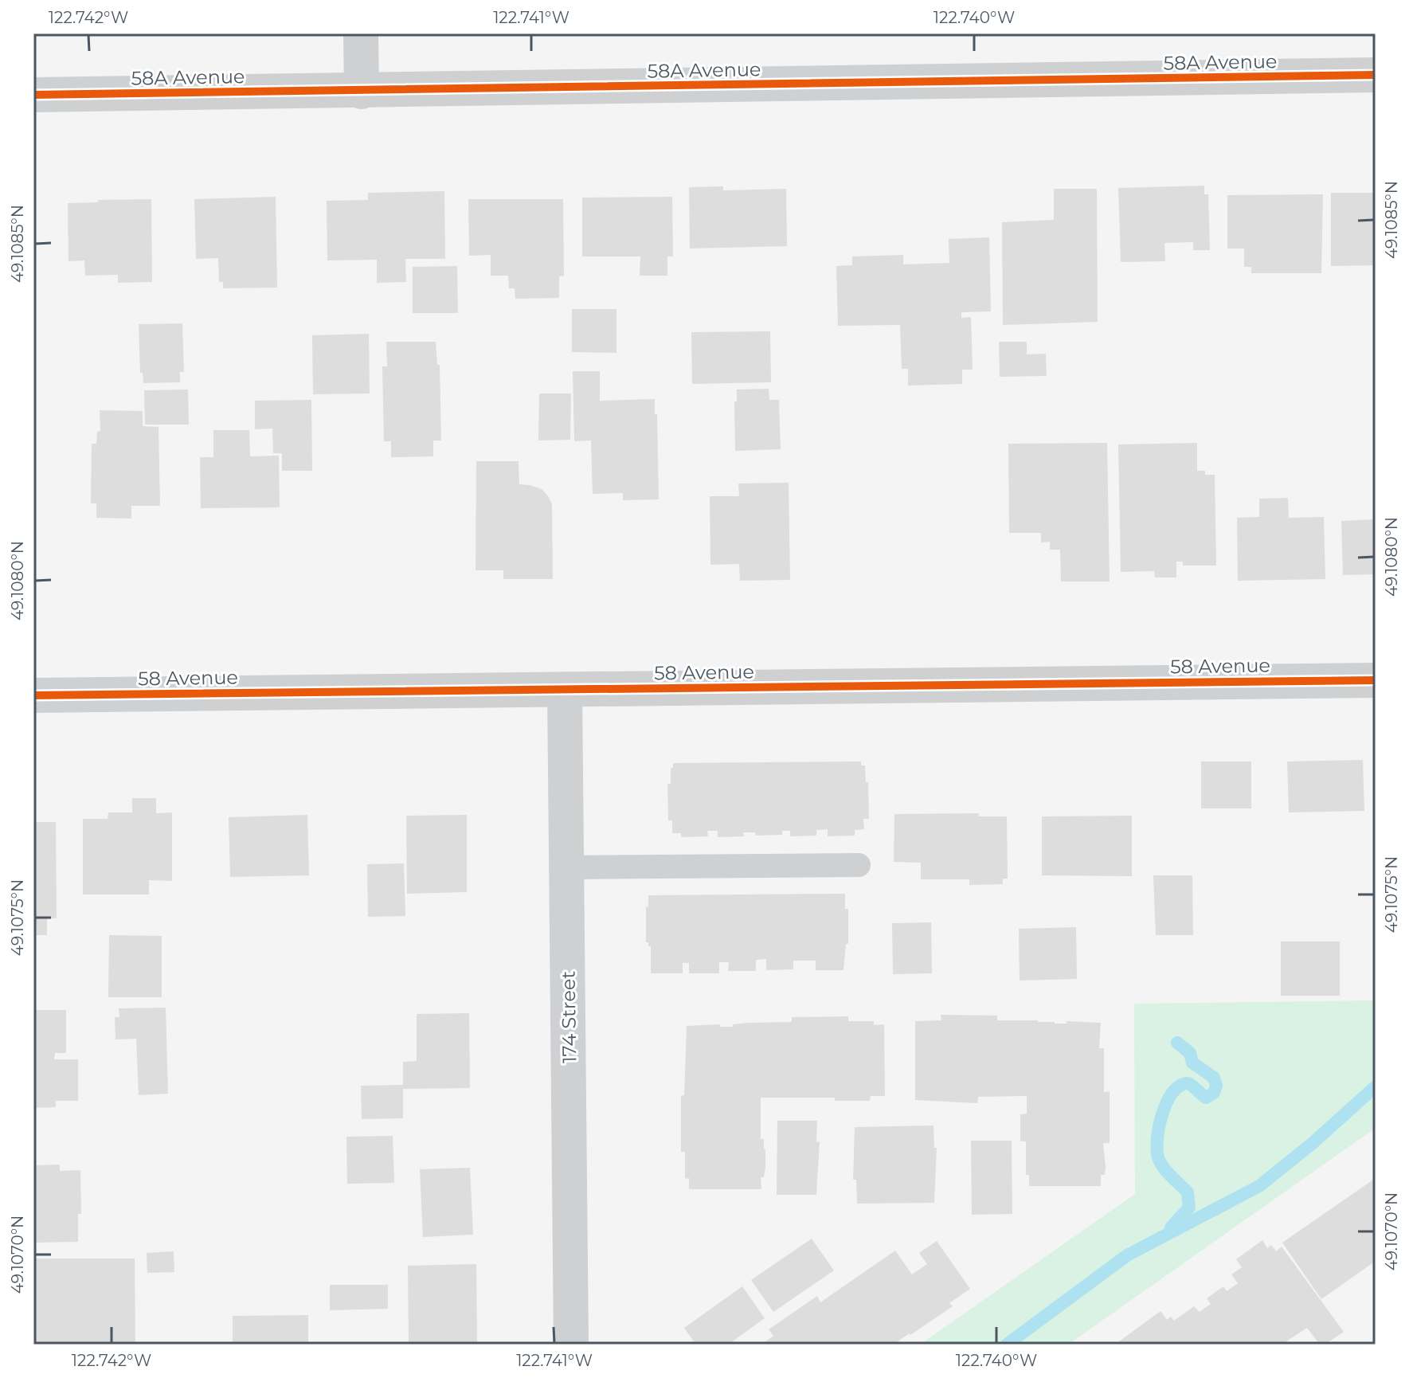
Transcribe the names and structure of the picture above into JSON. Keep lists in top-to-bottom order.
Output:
{
  "streets": {
    "street": ["58A Avenue", "58 Avenue", "174 Street"]
  },
  "crossings": [
    ["58 Avenue", "174 Street"]
  ],
  "coordinates": [
    "122.742°W",
    "122.741°W",
    "122.740°W",
    "49.1085°N",
    "49.1080°N",
    "49.1075°N",
    "49.1070°N"
  ]
}
